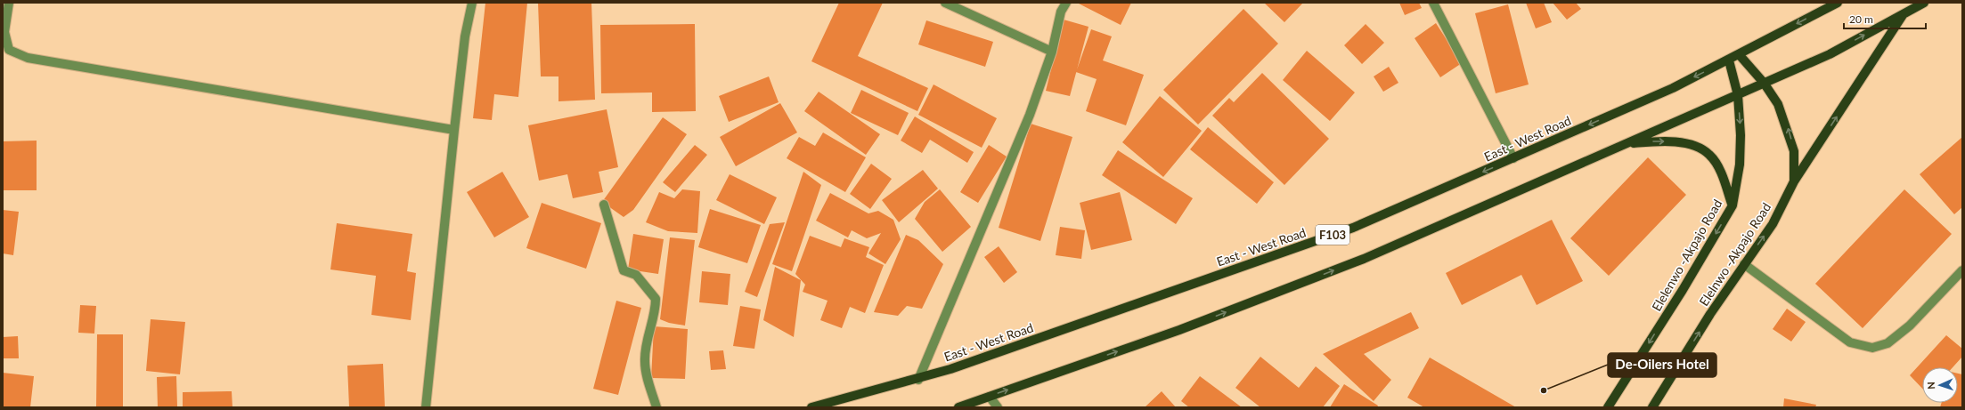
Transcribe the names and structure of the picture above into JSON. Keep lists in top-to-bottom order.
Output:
{
  "streets": {
    "main road": [
      "East - West Road",
      "F103",
      "Elelnwo -Akpajo Road",
      "Elelenwo -Akpajo Road"
    ]
  },
  "crossings": [
    ["East - West Road", "Elelnwo -Akpajo Road"],
    ["East - West Road", "Elelenwo -Akpajo Road"],
    ["F103", "Elelnwo -Akpajo Road"],
    ["F103", "Elelenwo -Akpajo Road"]
  ],
  "one_way": ["Elelenwo -Akpajo Road"],
  "places": ["De-Oilers Hotel"],
  "scale_bar": "20 m",
  "north": "left"
}
